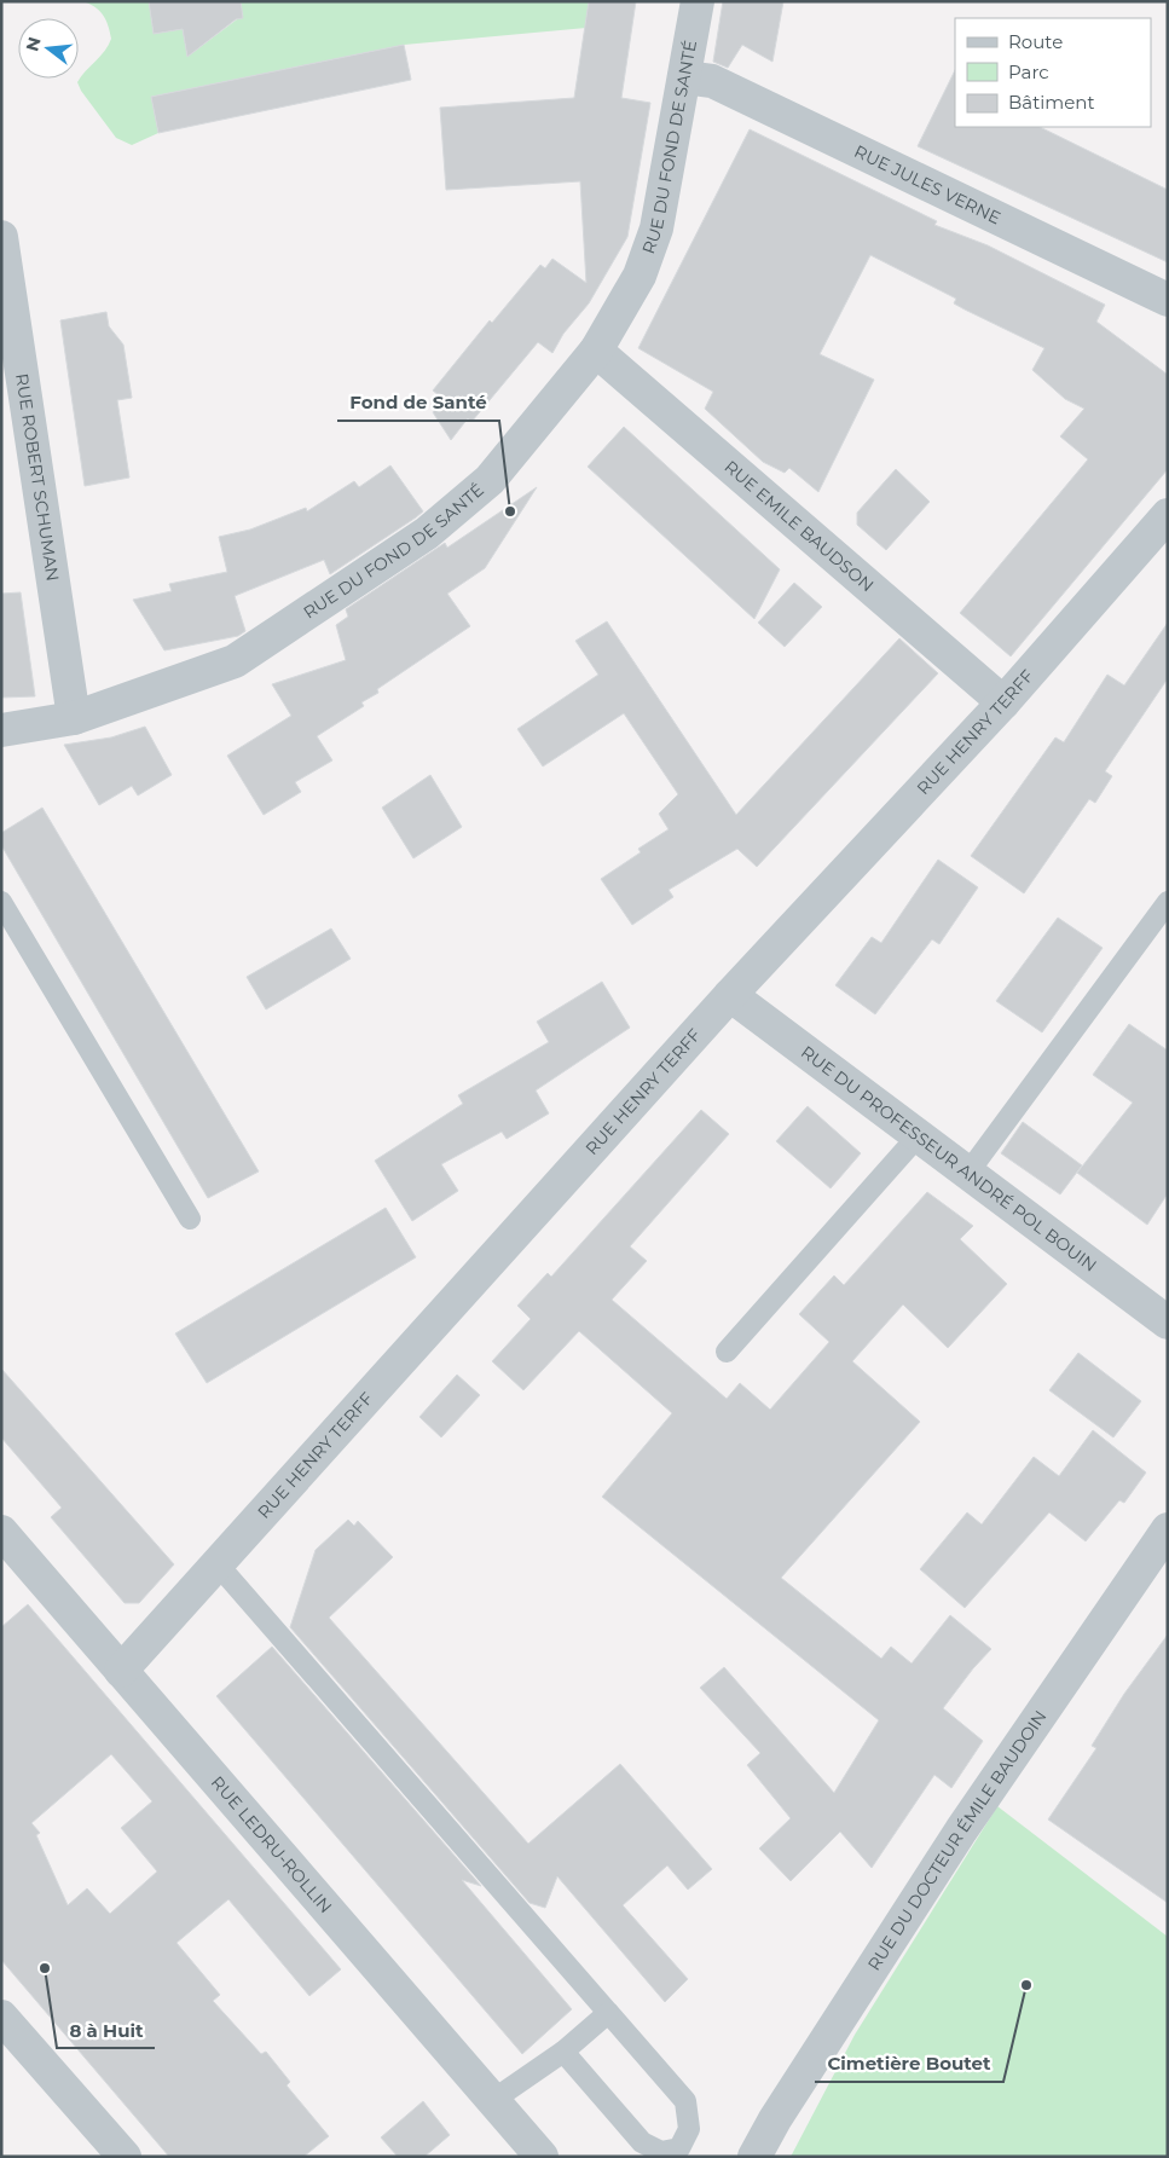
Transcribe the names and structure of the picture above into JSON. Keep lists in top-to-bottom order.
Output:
{
  "streets": {
    "street": [
      "RUE DU FOND DE SANTÉ",
      "RUE JULES VERNE",
      "RUE ROBERT SCHUMAN",
      "RUE EMILE BAUDSON",
      "RUE HENRY TERFF",
      "RUE DU PROFESSEUR ANDRÉ POL BOUIN",
      "RUE DU DOCTEUR ÉMILE BAUDOIN",
      "RUE LEDRU-ROLLIN"
    ]
  },
  "crossings": [
    ["RUE DU FOND DE SANTÉ", "RUE JULES VERNE"],
    ["RUE DU FOND DE SANTÉ", "RUE ROBERT SCHUMAN"],
    ["RUE DU FOND DE SANTÉ", "RUE EMILE BAUDSON"],
    ["RUE EMILE BAUDSON", "RUE HENRY TERFF"],
    ["RUE HENRY TERFF", "RUE DU PROFESSEUR ANDRÉ POL BOUIN"],
    ["RUE HENRY TERFF", "RUE LEDRU-ROLLIN"]
  ],
  "places": ["Fond de Santé", "8 à Huit", "Cimetière Boutet"],
  "legend": ["Route", "Parc", "Bâtiment"],
  "north": "left"
}
